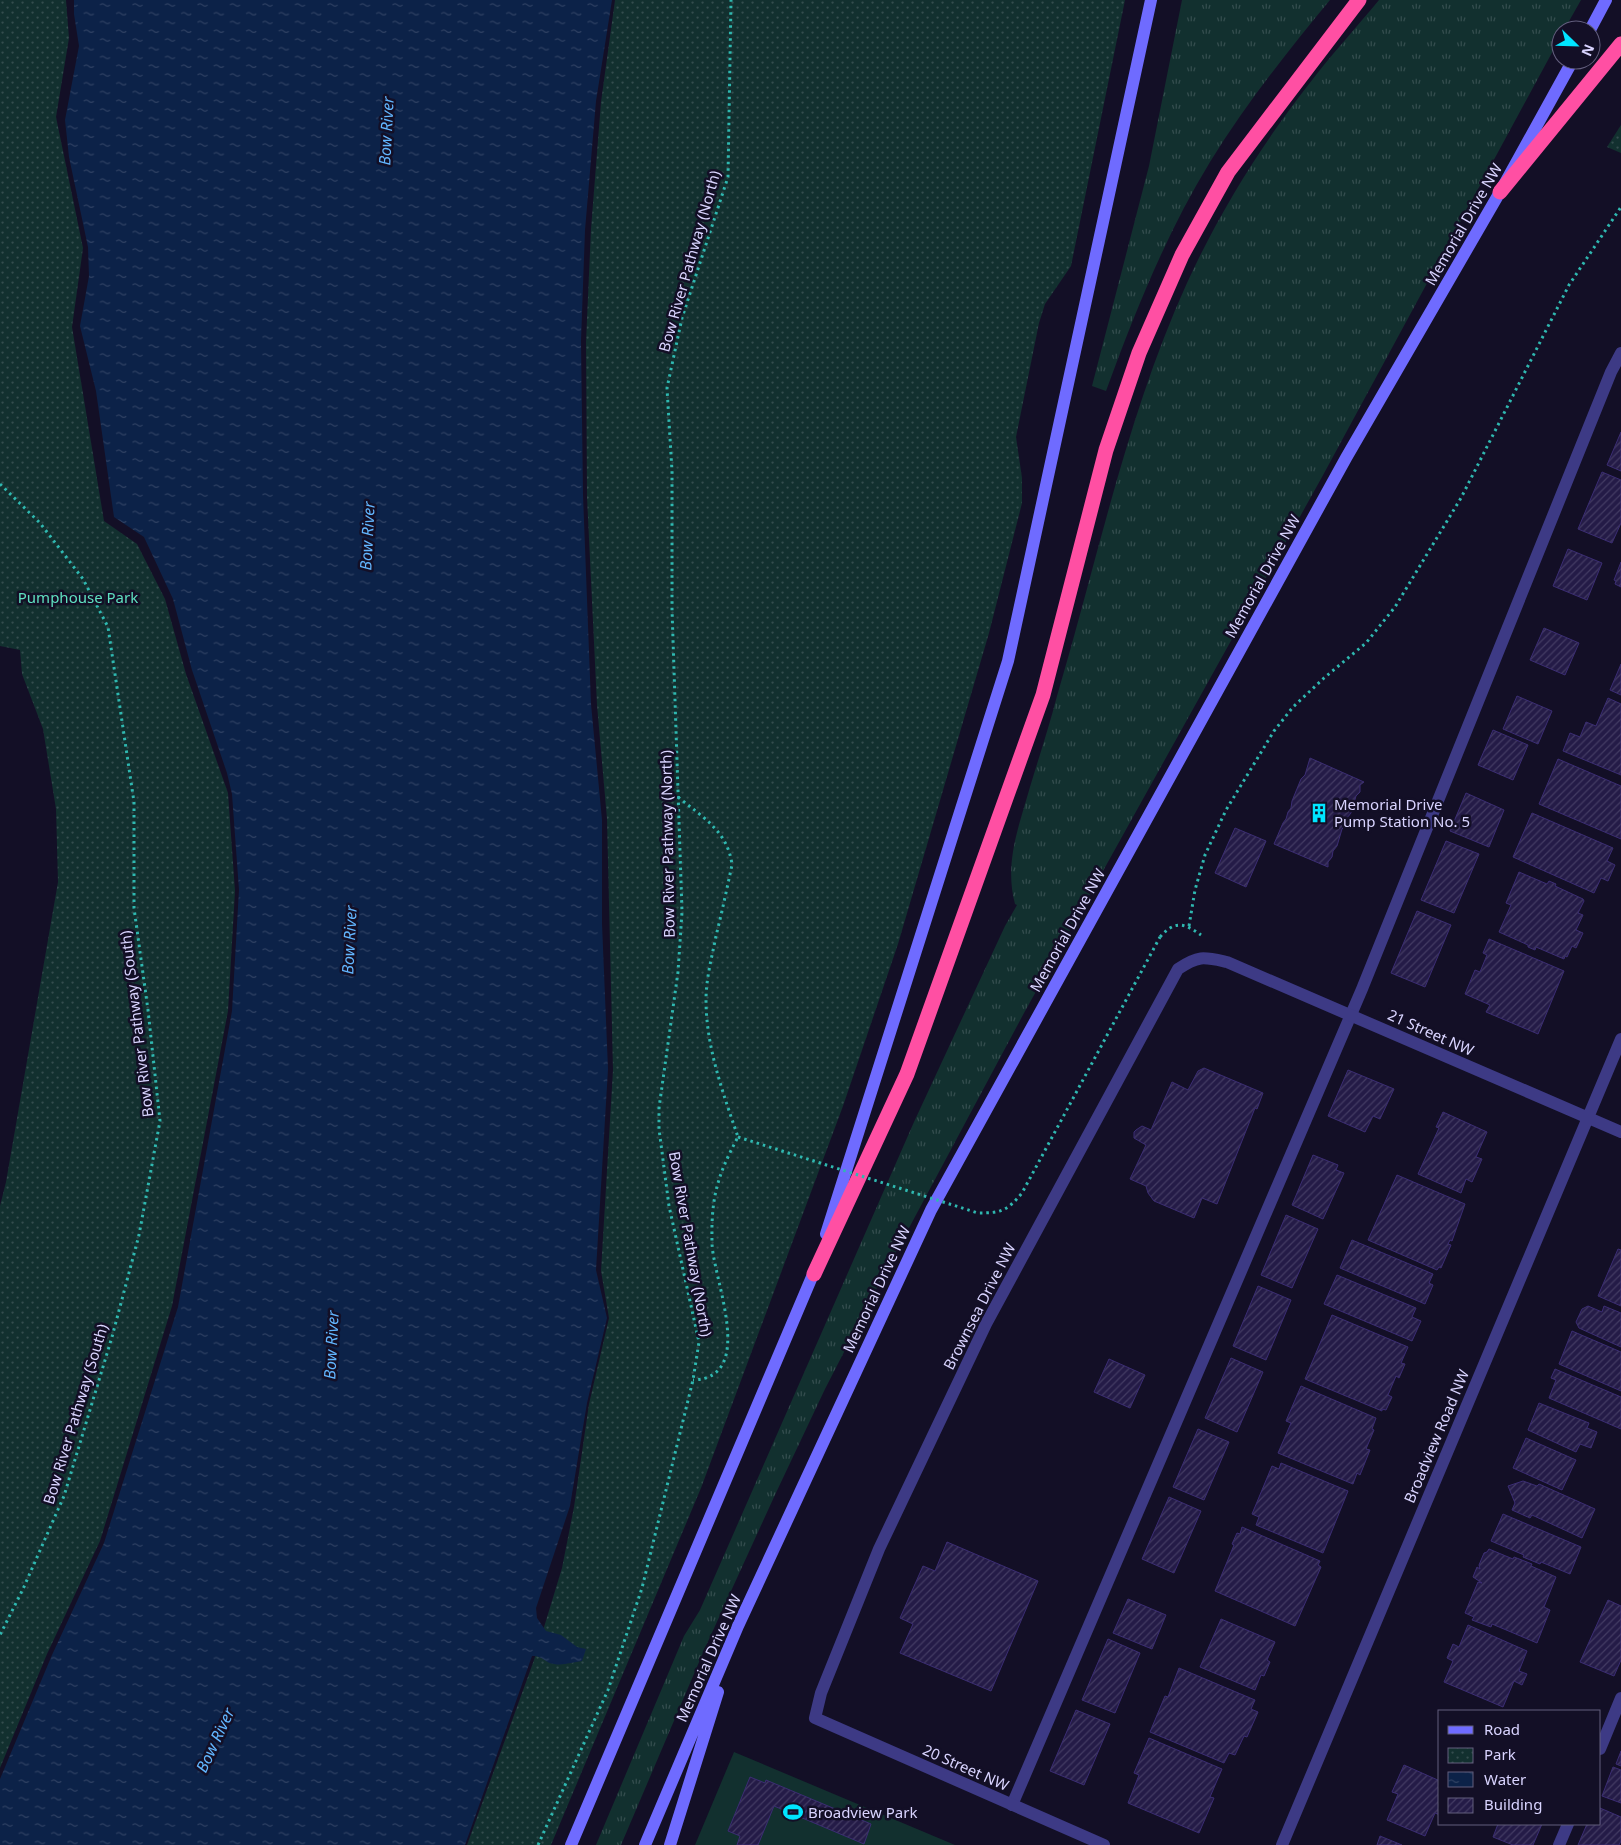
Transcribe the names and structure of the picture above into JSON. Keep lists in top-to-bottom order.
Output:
{
  "streets": {
    "main road": ["Memorial Drive NW"],
    "street": [
      "21 Street NW",
      "Brownsea Drive NW",
      "Broadview Road NW",
      "20 Street NW"
    ],
    "path": ["Bow River Pathway (North)", "Bow River Pathway (South)"]
  },
  "crossings": [
    ["21 Street NW", "Brownsea Drive NW"],
    ["21 Street NW", "Broadview Road NW"],
    ["Brownsea Drive NW", "20 Street NW"]
  ],
  "water": ["Bow River"],
  "parks": ["Pumphouse Park"],
  "places": {
    "building": ["Memorial Drive Pump Station No. 5"],
    "sports": ["Broadview Park"]
  },
  "legend": [
    "Road",
    "Park",
    "Water",
    "Building"
  ],
  "north": "bottom right"
}
